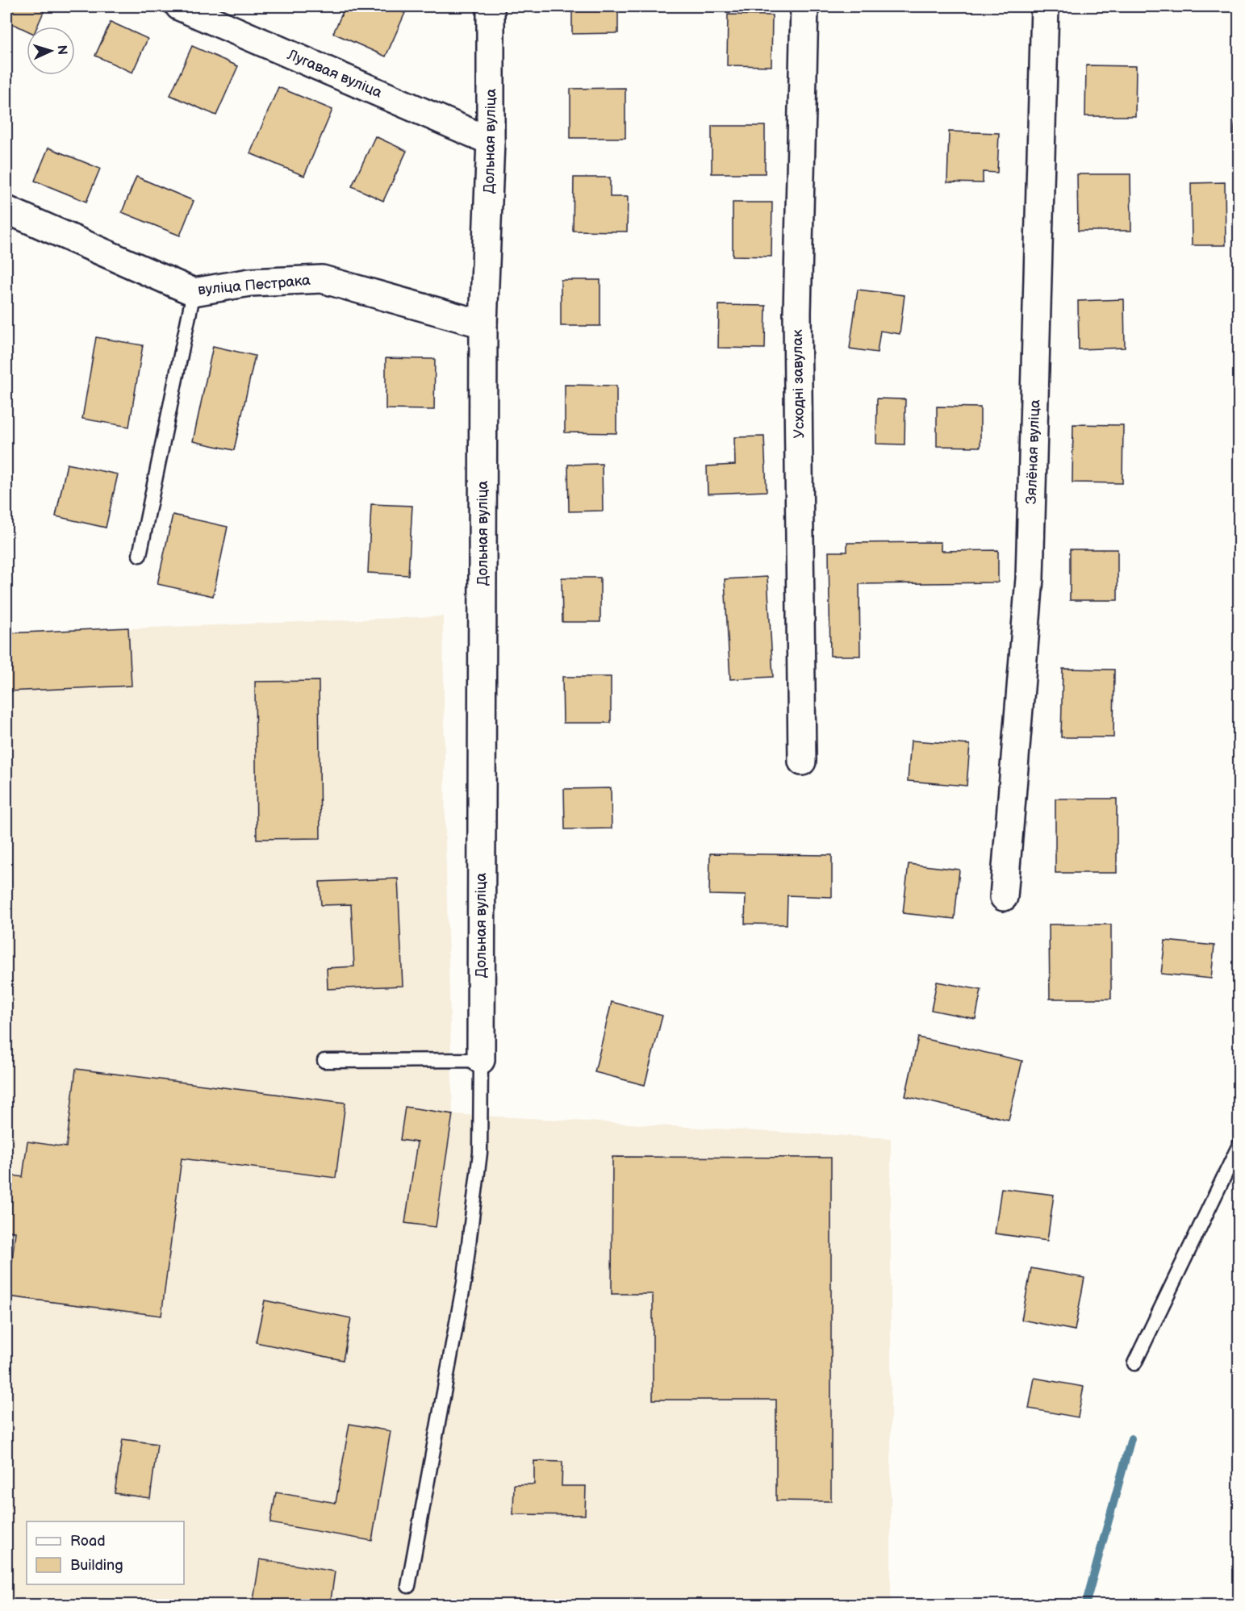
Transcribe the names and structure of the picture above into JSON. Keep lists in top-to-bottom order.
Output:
{
  "streets": {
    "street": [
      "Лугавая вуліца",
      "Дольная вуліца",
      "вуліца Пестрака",
      "Усходні завулак",
      "Зялёная вуліца"
    ]
  },
  "crossings": [
    ["Лугавая вуліца", "Дольная вуліца"],
    ["Дольная вуліца", "вуліца Пестрака"]
  ],
  "legend": ["Road", "Building"],
  "north": "right"
}
